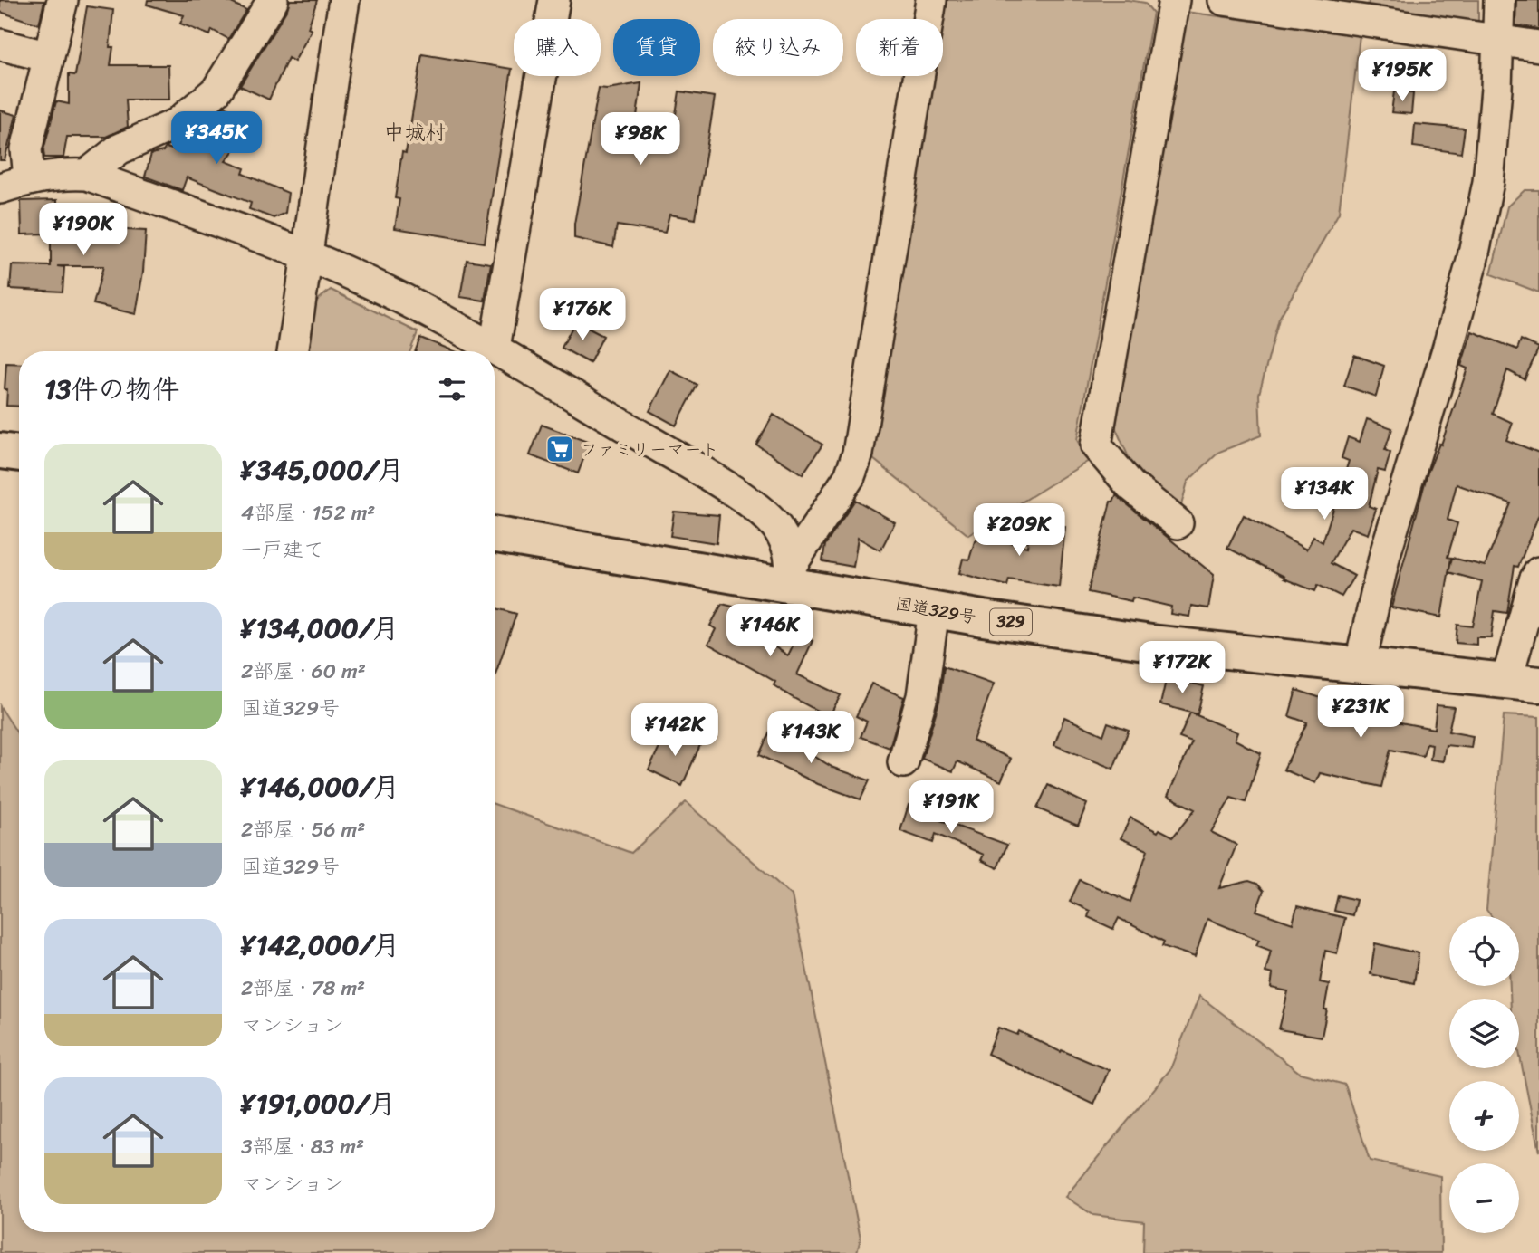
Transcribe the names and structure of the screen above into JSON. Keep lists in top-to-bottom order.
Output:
{
  "streets": {
    "highway": ["国道329号", "329"]
  },
  "districts": ["中城村"],
  "places": {
    "supermarket": ["ファミリーマート"]
  },
  "page": {
    "chip": [
      "購入",
      "賃貸",
      "絞り込み",
      "新着"
    ],
    "price": [
      "¥195K",
      "¥345K",
      "¥98K",
      "¥190K",
      "¥176K",
      "¥134K",
      "¥209K",
      "¥146K",
      "¥172K",
      "¥231K",
      "¥142K",
      "¥143K",
      "¥191K"
    ],
    "heading": "13件の物件",
    "list": [
      {
        "name": "¥345,000/月",
        "note": "4部屋 · 152 m² · 一戸建て"
      },
      {
        "name": "¥134,000/月",
        "note": "2部屋 · 60 m² · 国道329号"
      },
      {
        "name": "¥146,000/月",
        "note": "2部屋 · 56 m² · 国道329号"
      },
      {
        "name": "¥142,000/月",
        "note": "2部屋 · 78 m² · マンション"
      },
      {
        "name": "¥191,000/月",
        "note": "3部屋 · 83 m² · マンション"
      }
    ],
    "map_buttons": ["+", "−"]
  }
}
